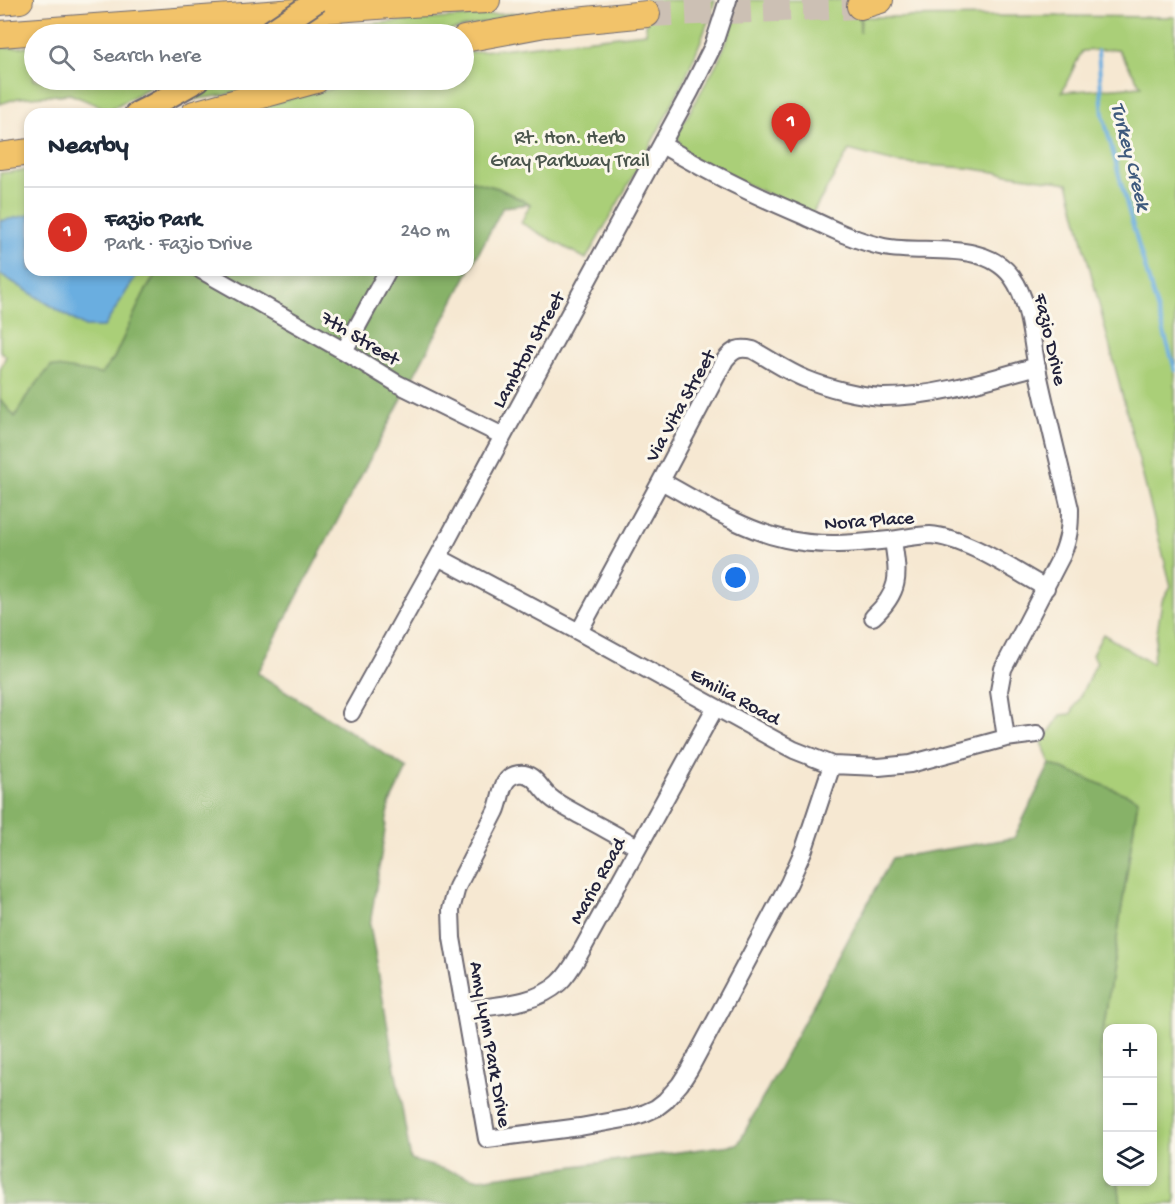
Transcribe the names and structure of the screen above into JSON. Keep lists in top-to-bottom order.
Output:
{
  "streets": {
    "street": [
      "7th Street",
      "Fazio Drive",
      "Lambton Street",
      "Via Vita Street",
      "Nora Place",
      "Emilia Road",
      "Mario Road",
      "Amy Lynn Park Drive"
    ]
  },
  "crossings": [
    ["7th Street", "Lambton Street"],
    ["Fazio Drive", "Lambton Street"],
    ["Fazio Drive", "Via Vita Street"],
    ["Fazio Drive", "Nora Place"],
    ["Fazio Drive", "Emilia Road"],
    ["Lambton Street", "Emilia Road"],
    ["Via Vita Street", "Nora Place"],
    ["Via Vita Street", "Emilia Road"],
    ["Emilia Road", "Mario Road"],
    ["Emilia Road", "Amy Lynn Park Drive"],
    ["Mario Road", "Amy Lynn Park Drive"]
  ],
  "water": ["Turkey Creek"],
  "parks": ["Rt. Hon. Herb Gray Parkway Trail"],
  "page": {
    "search": "Search here",
    "pins": "1",
    "heading": "Nearby",
    "list": [
      {
        "mark": "1",
        "name": "Fazio Park",
        "note": "Park · Fazio Drive",
        "value": "240 m"
      }
    ],
    "map_buttons": ["+", "−"]
  }
}
